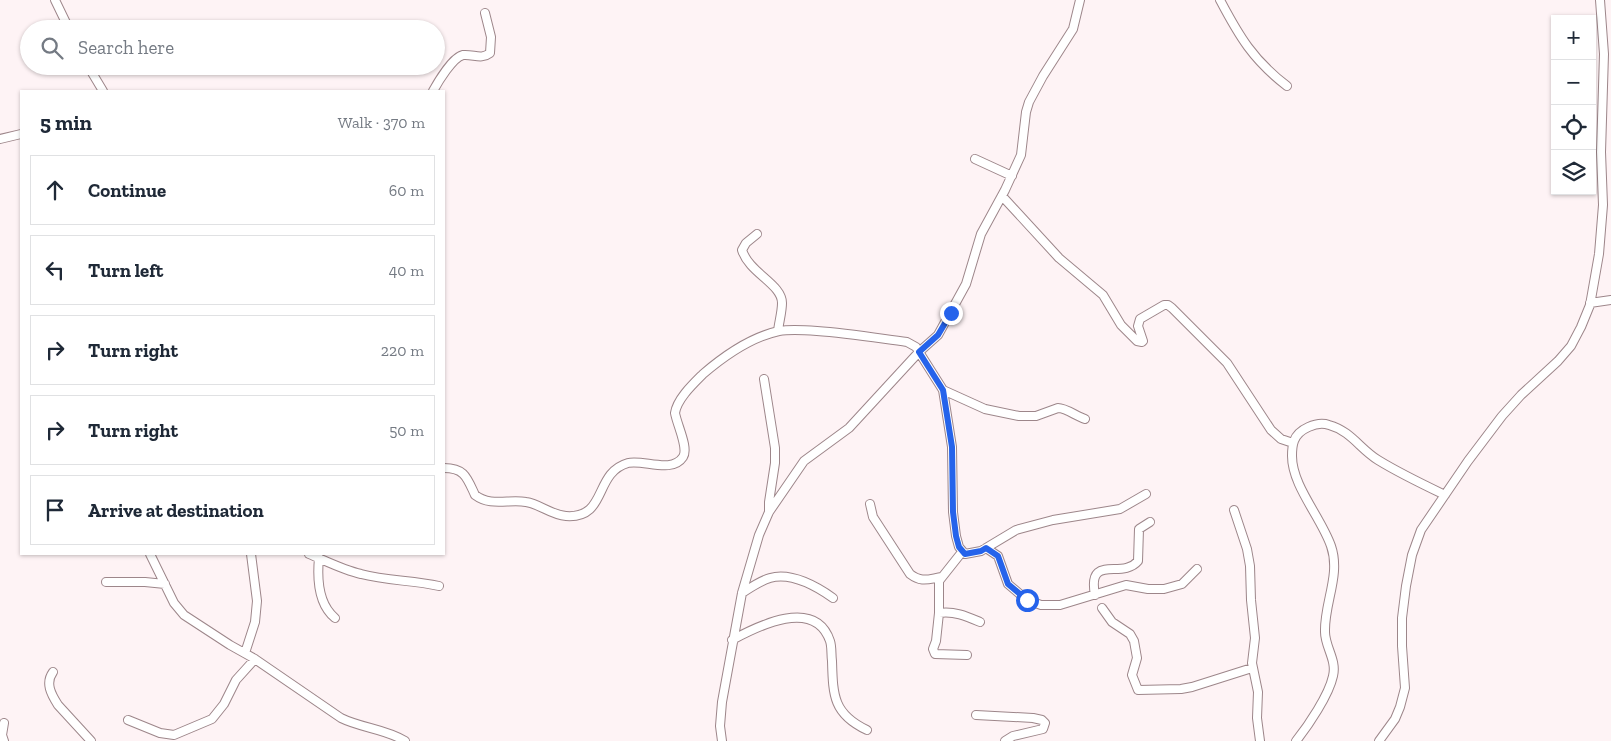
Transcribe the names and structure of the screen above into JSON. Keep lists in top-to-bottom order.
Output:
{
  "page": {
    "map_buttons": ["+", "−"],
    "search": "Search here",
    "heading": ["5 min", "Walk · 370 m"],
    "list": [
      ["Continue", "60 m"],
      ["Turn left", "40 m"],
      ["Turn right", "220 m"],
      ["Turn right", "50 m"],
      "Arrive at destination"
    ]
  }
}
